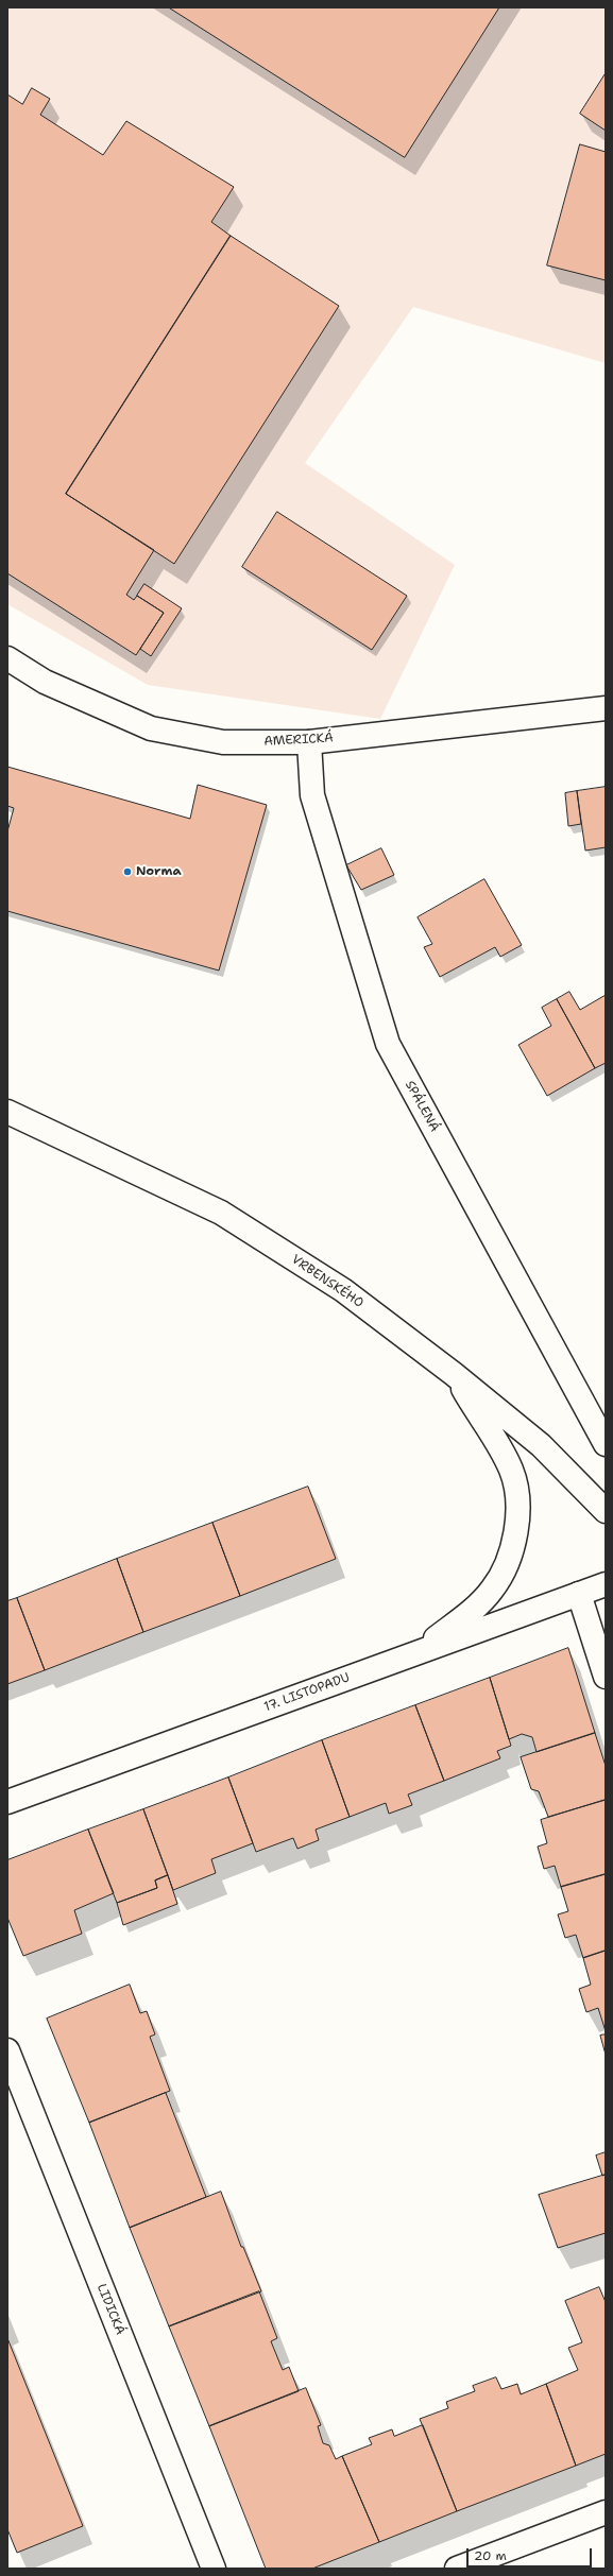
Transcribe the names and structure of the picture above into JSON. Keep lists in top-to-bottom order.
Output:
{
  "streets": {
    "street": [
      "AMERICKÁ",
      "SPÁLENÁ",
      "VRBENSKÉHO",
      "17. LISTOPADU",
      "LIDICKÁ"
    ]
  },
  "crossings": [
    ["AMERICKÁ", "SPÁLENÁ"]
  ],
  "places": ["Norma"],
  "scale_bar": "20 m"
}
